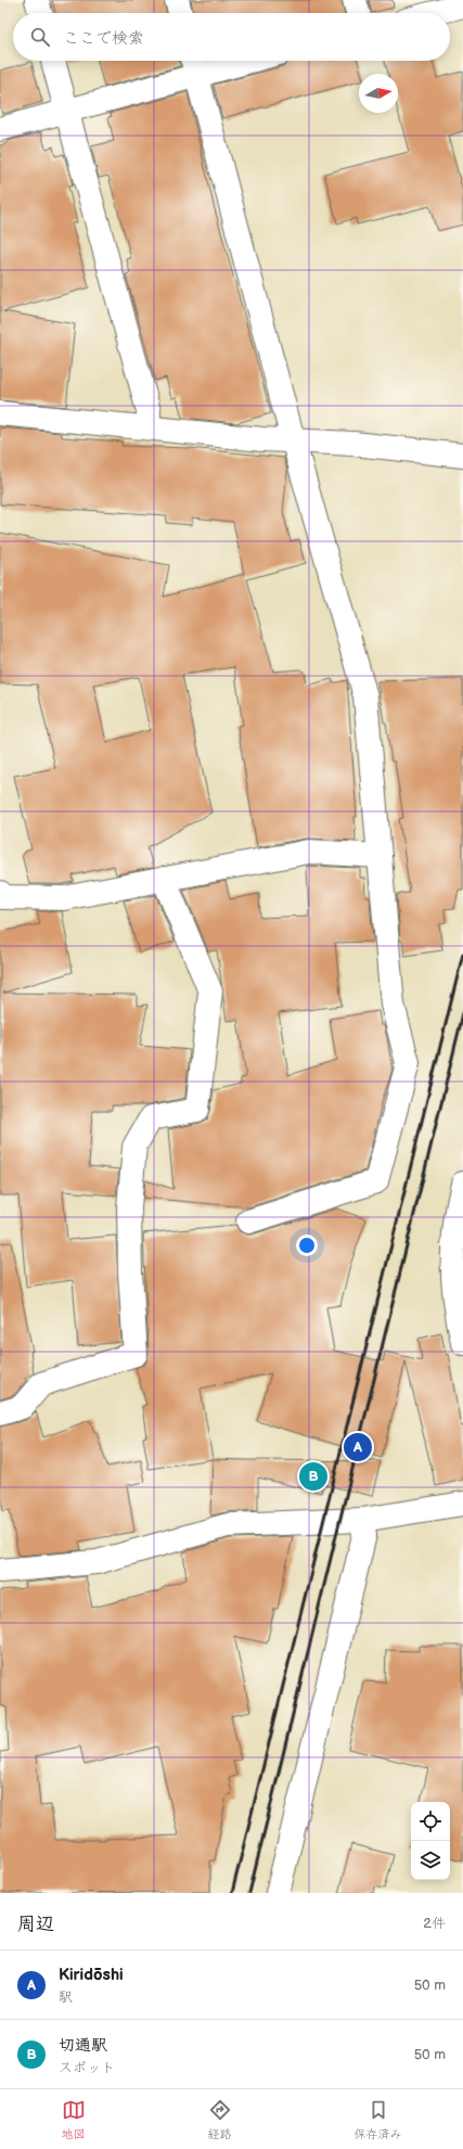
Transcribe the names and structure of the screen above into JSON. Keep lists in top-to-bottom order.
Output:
{
  "north": "right",
  "page": {
    "search": "ここで検索",
    "pins": ["A", "B"],
    "heading": ["周辺", "2件"],
    "list": [
      {
        "mark": "A",
        "name": "Kiridōshi",
        "note": "駅",
        "value": "50 m"
      },
      {
        "mark": "B",
        "name": "切通駅",
        "note": "スポット",
        "value": "50 m"
      }
    ],
    "nav": ["地図", "経路", "保存済み"]
  }
}
